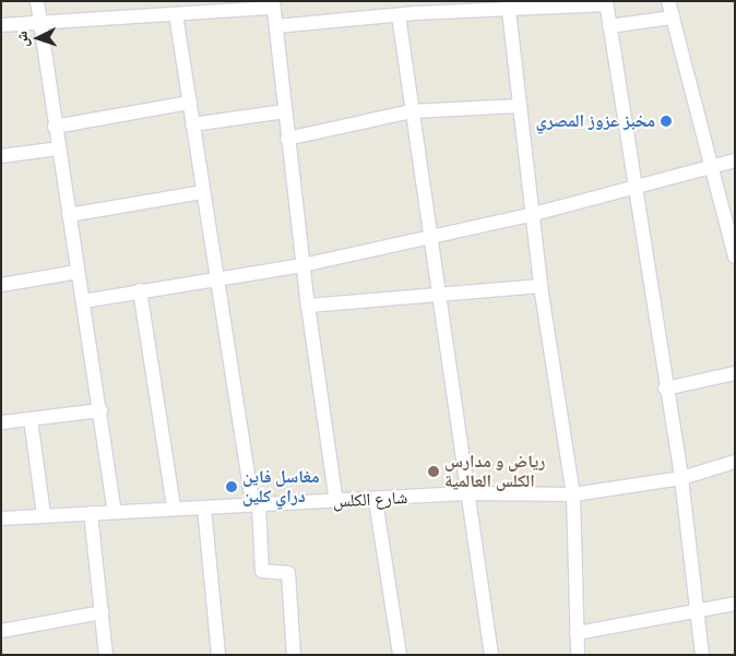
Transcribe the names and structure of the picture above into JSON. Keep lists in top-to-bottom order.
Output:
{
  "streets": {
    "street": ["شارع الكلس"]
  },
  "places": ["مخبز عزوز المصري", "رياض و مدارس الكلس العالمية", "مغاسل فاين دراي كلين"],
  "north": "left"
}
